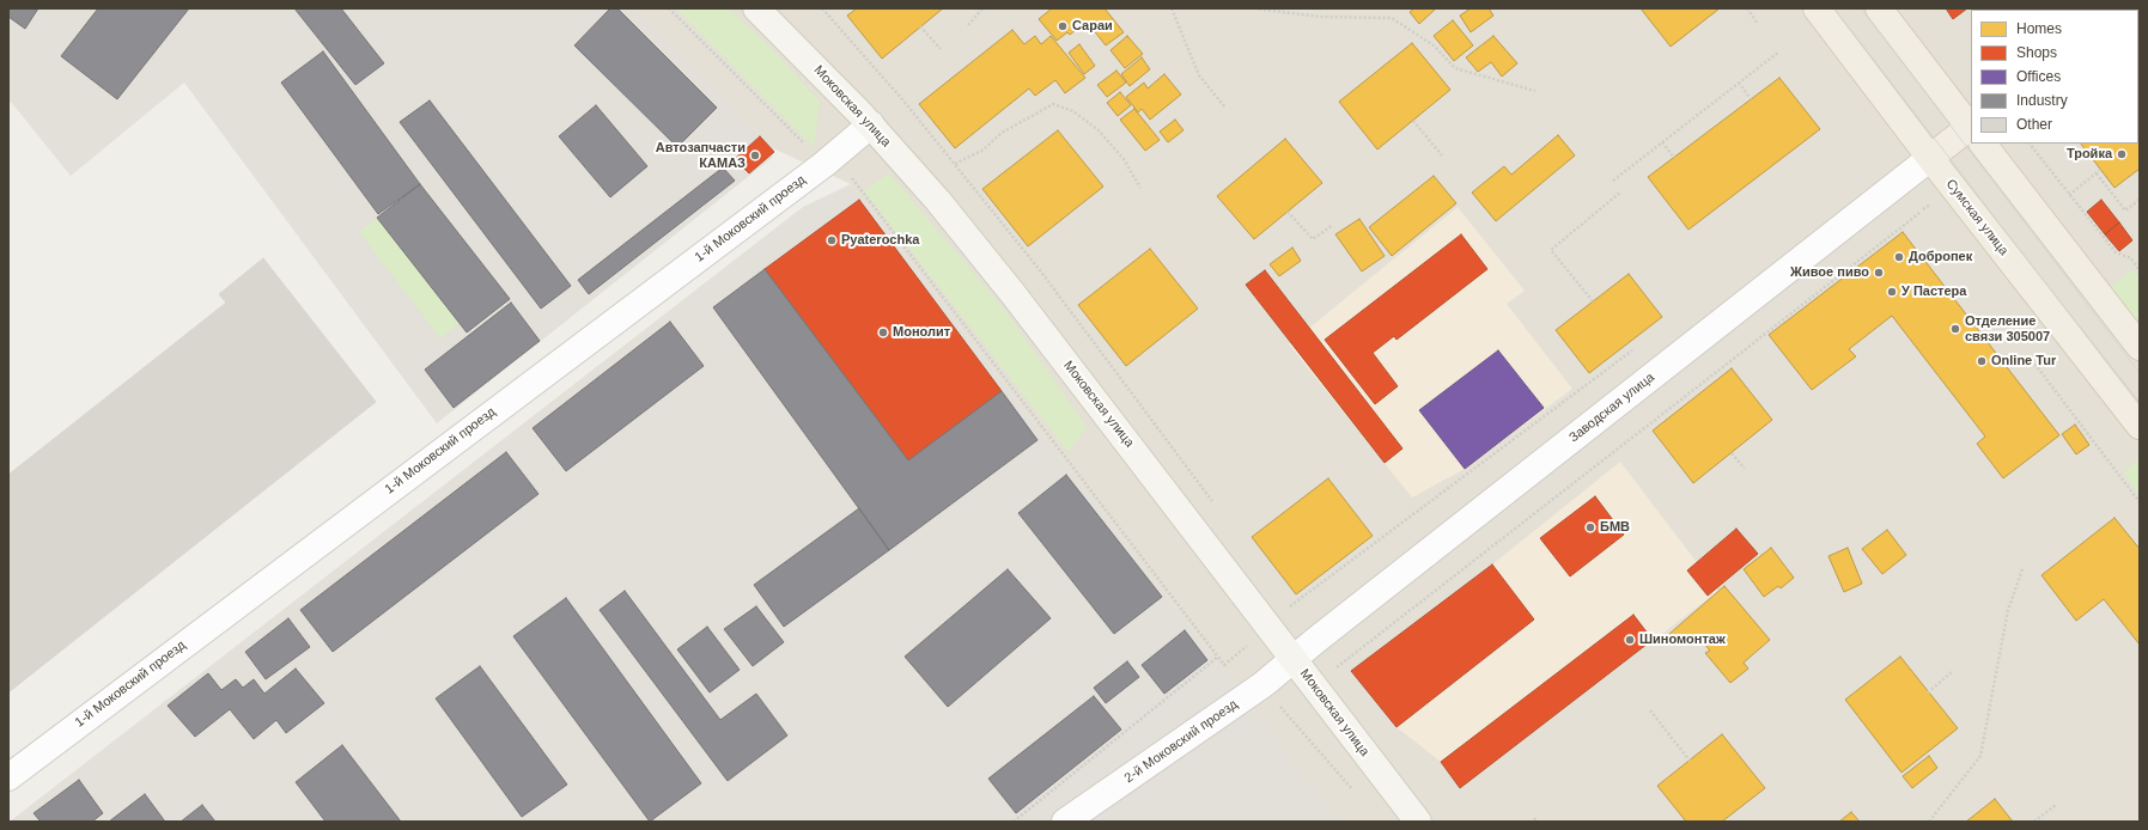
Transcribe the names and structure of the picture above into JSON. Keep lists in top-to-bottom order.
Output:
{
  "streets": {
    "main road": ["Сумская улица"],
    "street": [
      "Моковская улица",
      "1-й Моковский проезд",
      "Заводская улица",
      "2-й Моковский проезд"
    ]
  },
  "crossings": [
    ["Моковская улица", "1-й Моковский проезд"],
    ["Моковская улица", "Заводская улица"],
    ["Моковская улица", "2-й Моковский проезд"],
    ["Сумская улица", "Заводская улица"],
    ["Заводская улица", "2-й Моковский проезд"]
  ],
  "places": [
    "Сараи",
    "Тройка",
    "Автозапчасти КАМАЗ",
    "Pyaterochka",
    "Добропек",
    "Живое пиво",
    "У Пастера",
    "Отделение связи 305007",
    "Монолит",
    "Online Tur",
    "БМВ",
    "Шиномонтаж"
  ],
  "legend": [
    "Homes",
    "Shops",
    "Offices",
    "Industry",
    "Other"
  ]
}
